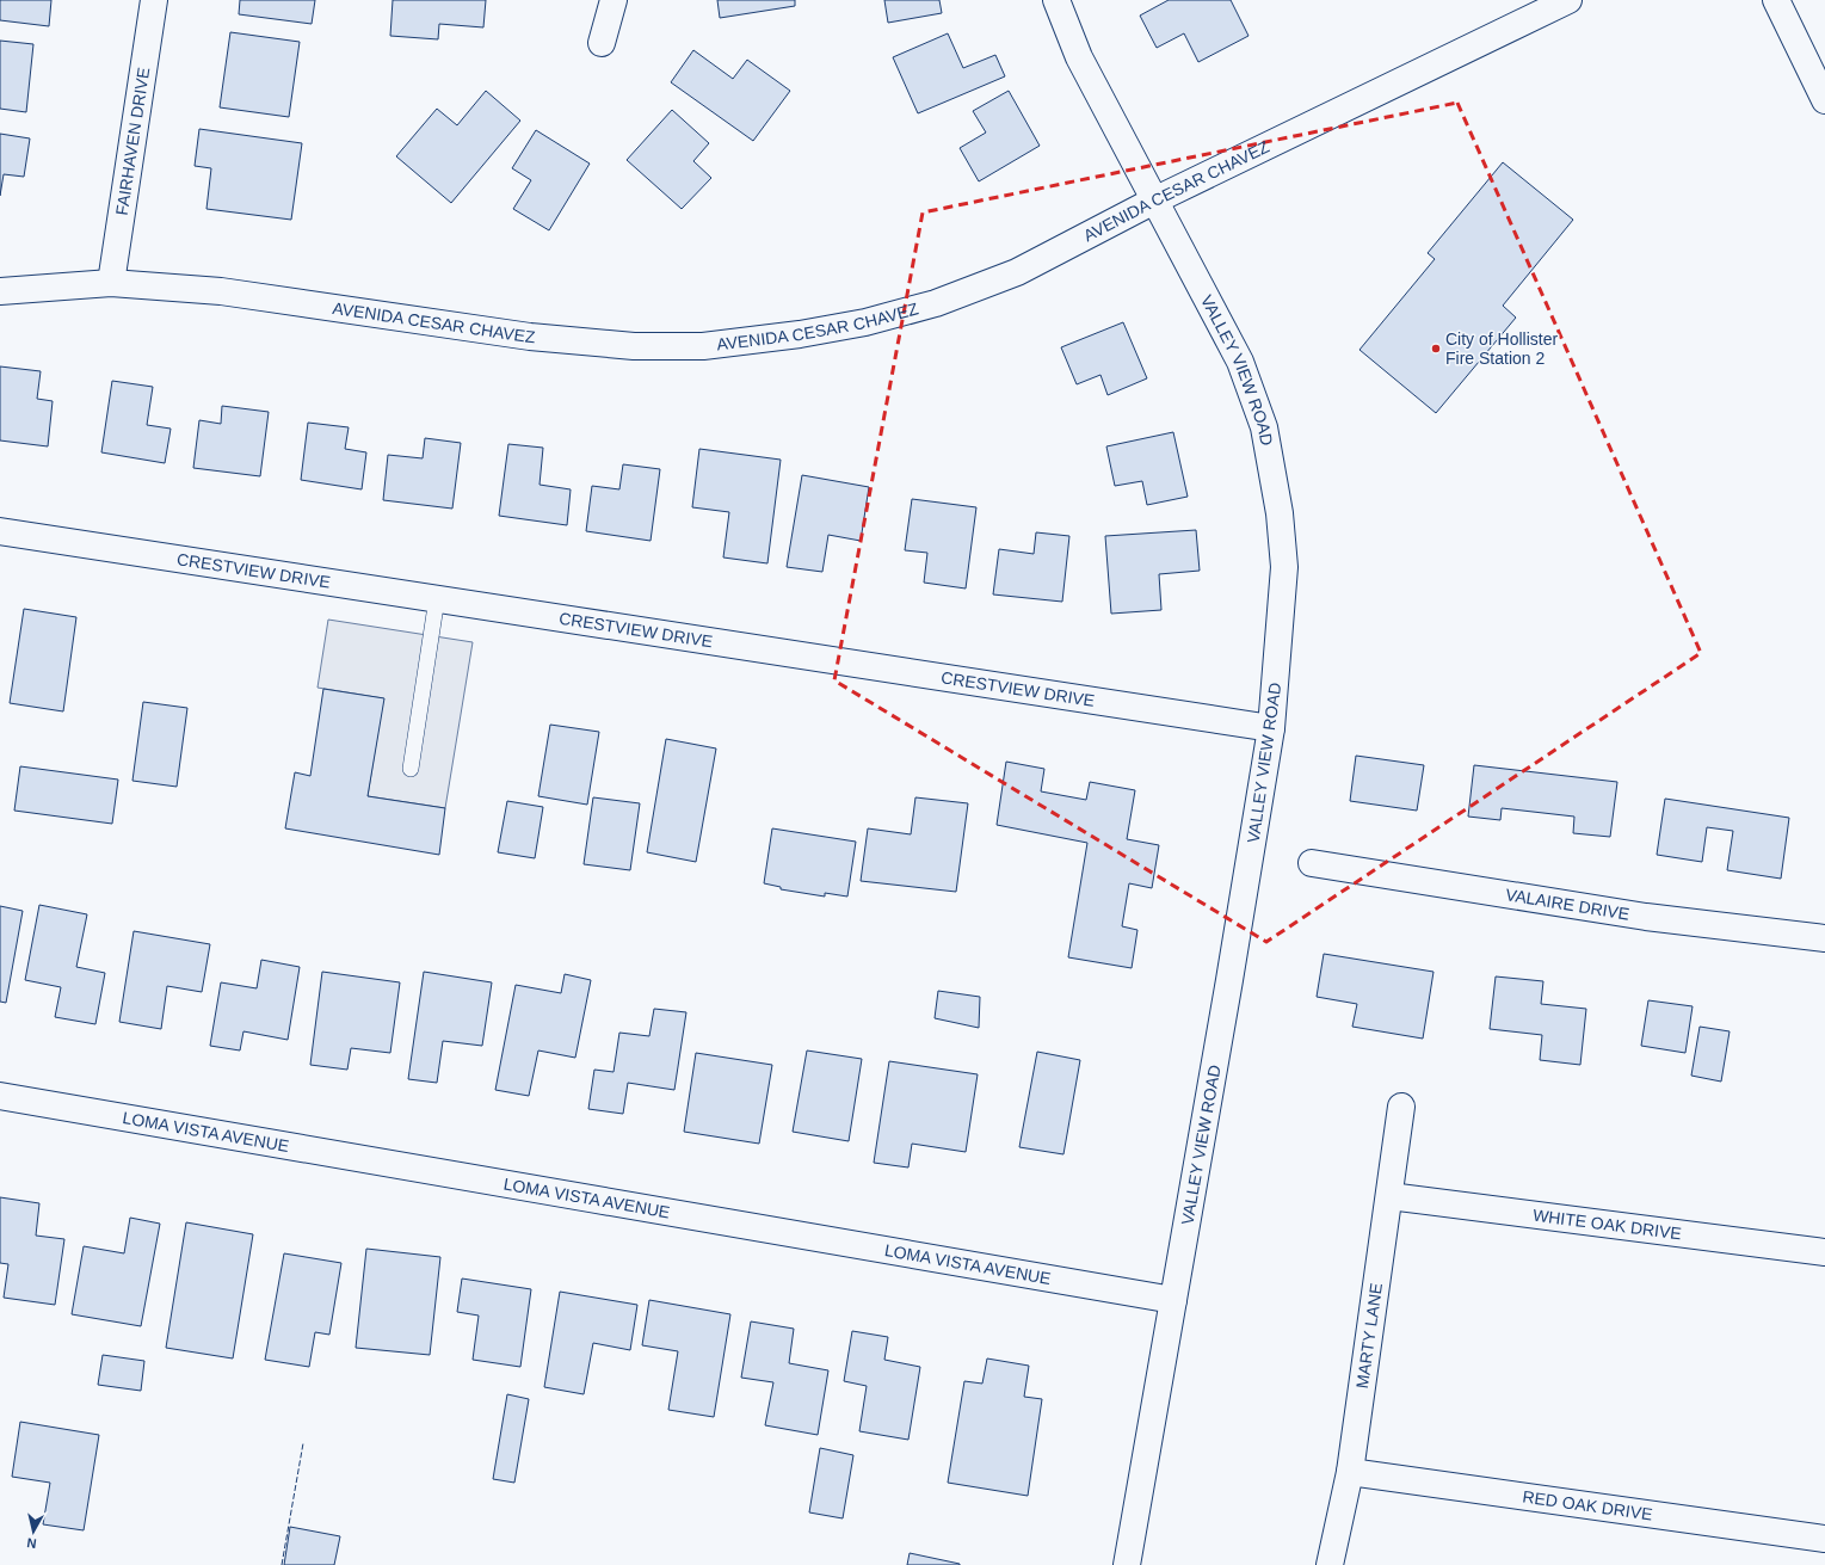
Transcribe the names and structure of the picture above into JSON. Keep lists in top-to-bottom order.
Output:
{
  "streets": {
    "street": [
      "FAIRHAVEN DRIVE",
      "AVENIDA CESAR CHAVEZ",
      "VALLEY VIEW ROAD",
      "CRESTVIEW DRIVE",
      "VALAIRE DRIVE",
      "LOMA VISTA AVENUE",
      "WHITE OAK DRIVE",
      "MARTY LANE",
      "RED OAK DRIVE"
    ]
  },
  "crossings": [
    ["FAIRHAVEN DRIVE", "AVENIDA CESAR CHAVEZ"],
    ["AVENIDA CESAR CHAVEZ", "VALLEY VIEW ROAD"],
    ["VALLEY VIEW ROAD", "CRESTVIEW DRIVE"],
    ["VALLEY VIEW ROAD", "LOMA VISTA AVENUE"],
    ["WHITE OAK DRIVE", "MARTY LANE"],
    ["MARTY LANE", "RED OAK DRIVE"]
  ],
  "places": ["City of Hollister Fire Station 2"],
  "north": "bottom"
}
